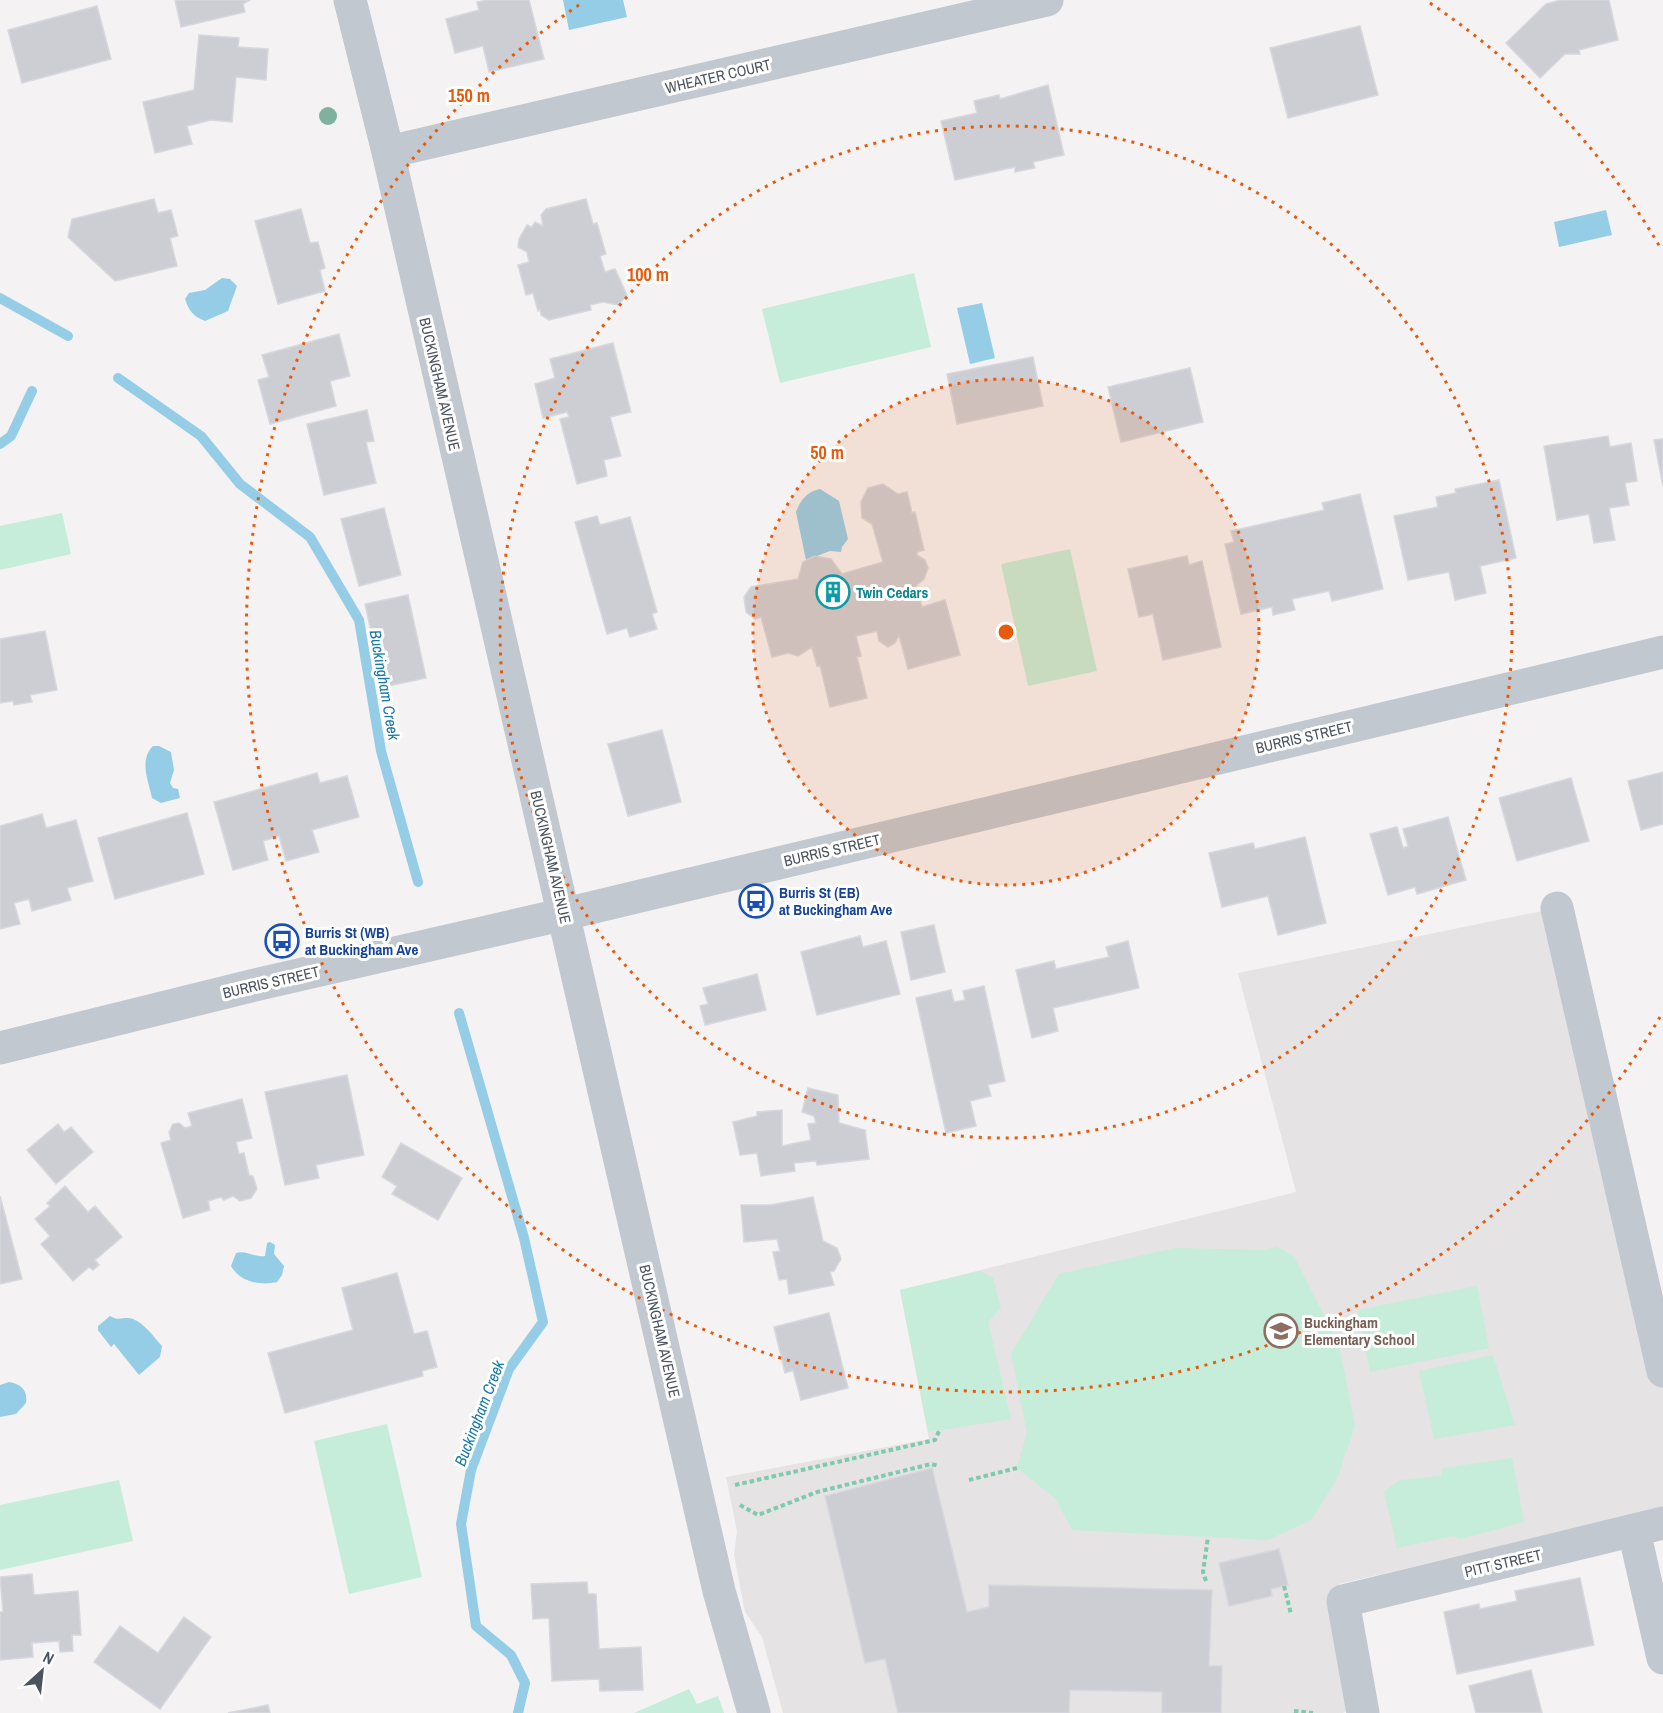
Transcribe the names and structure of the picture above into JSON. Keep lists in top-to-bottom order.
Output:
{
  "streets": {
    "street": [
      "WHEATER COURT",
      "BUCKINGHAM AVENUE",
      "BURRIS STREET",
      "PITT STREET"
    ]
  },
  "crossings": [
    ["WHEATER COURT", "BUCKINGHAM AVENUE"],
    ["BUCKINGHAM AVENUE", "BURRIS STREET"]
  ],
  "water": ["Buckingham Creek"],
  "places": {
    "building": ["Twin Cedars"],
    "bus stop": ["Burris St (EB) at Buckingham Ave", "Burris St (WB) at Buckingham Ave"],
    "school or university": ["Buckingham Elementary School"]
  },
  "north": "top right",
  "rings": ["150 m", "100 m", "50 m"]
}
